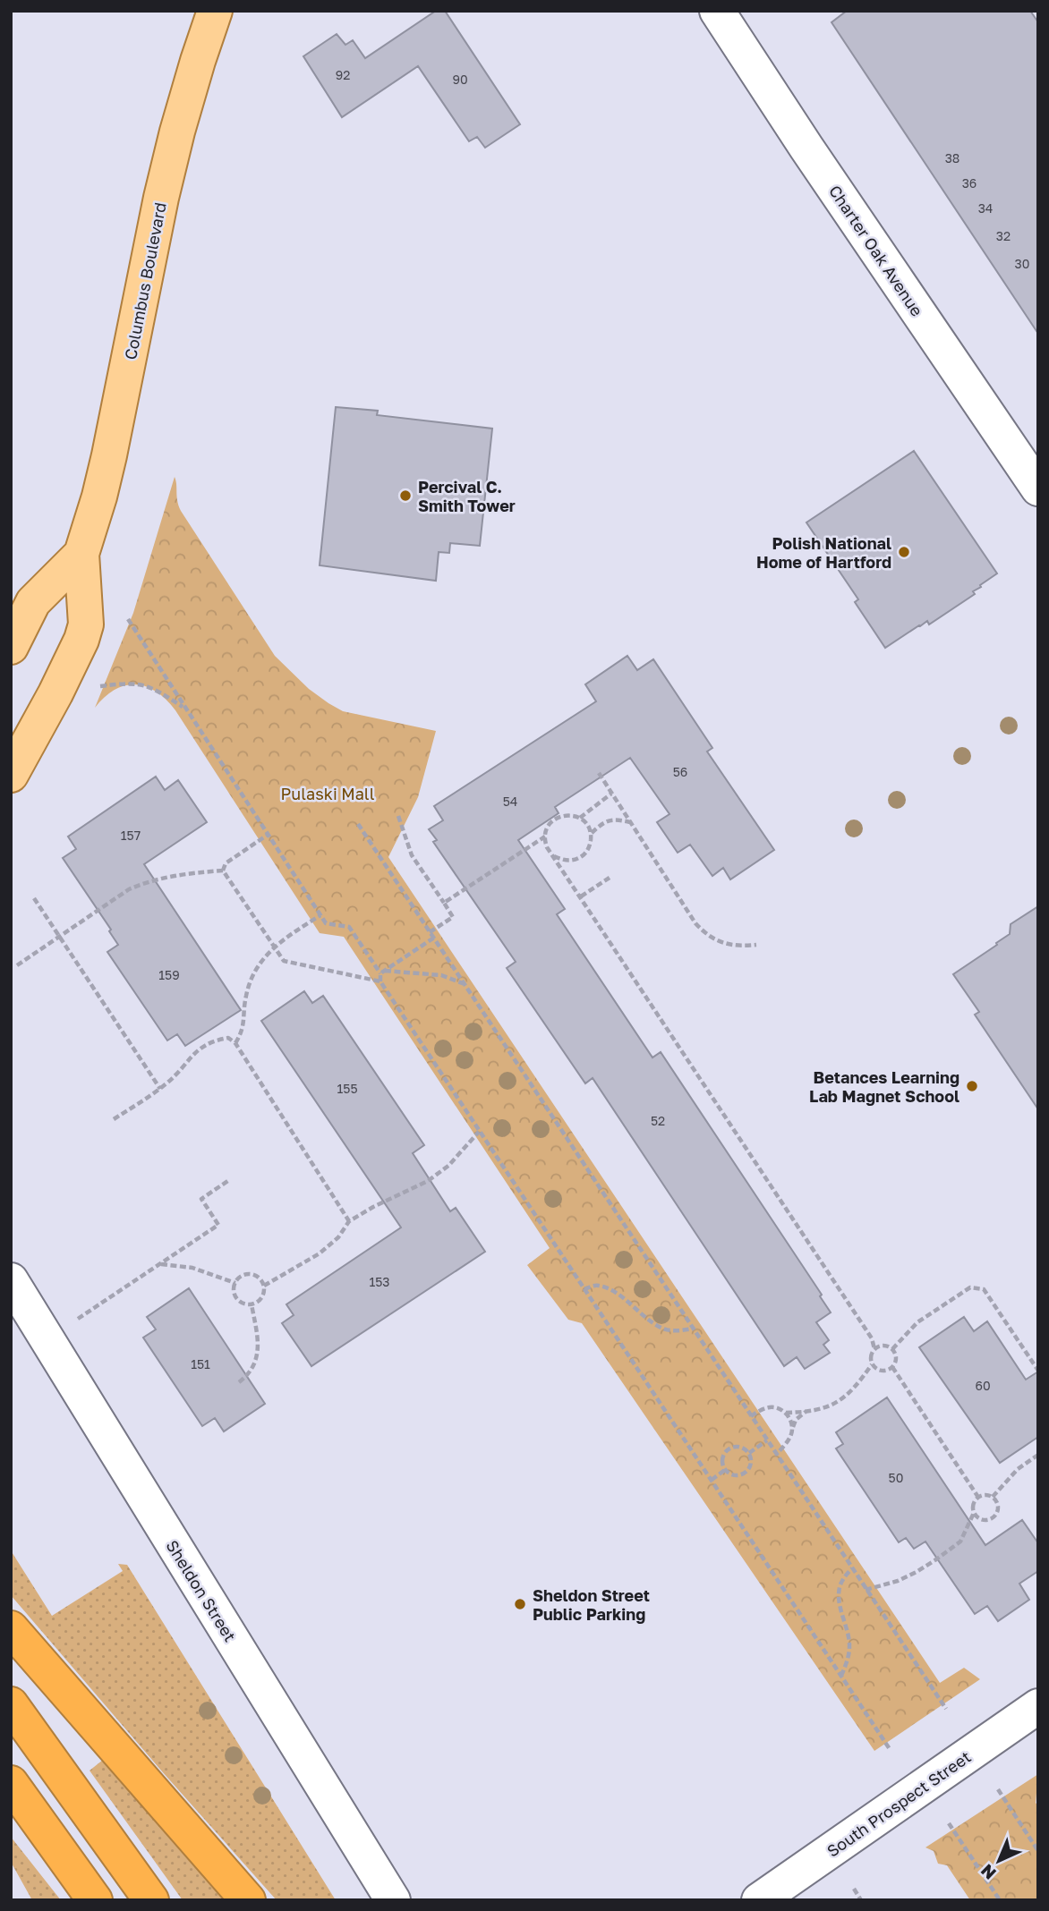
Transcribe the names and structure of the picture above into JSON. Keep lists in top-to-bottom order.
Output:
{
  "streets": {
    "main road": ["Columbus Boulevard"],
    "street": ["Charter Oak Avenue", "Sheldon Street", "South Prospect Street"]
  },
  "parks": ["Pulaski Mall"],
  "places": [
    "Percival C. Smith Tower",
    "Polish National Home of Hartford",
    "Betances Learning Lab Magnet School",
    "Sheldon Street Public Parking"
  ],
  "house_numbers": [
    "92",
    "90",
    "38",
    "36",
    "34",
    "32",
    "30",
    "56",
    "54",
    "157",
    "159",
    "155",
    "52",
    "153",
    "151",
    "60",
    "50"
  ],
  "north": "bottom left"
}
